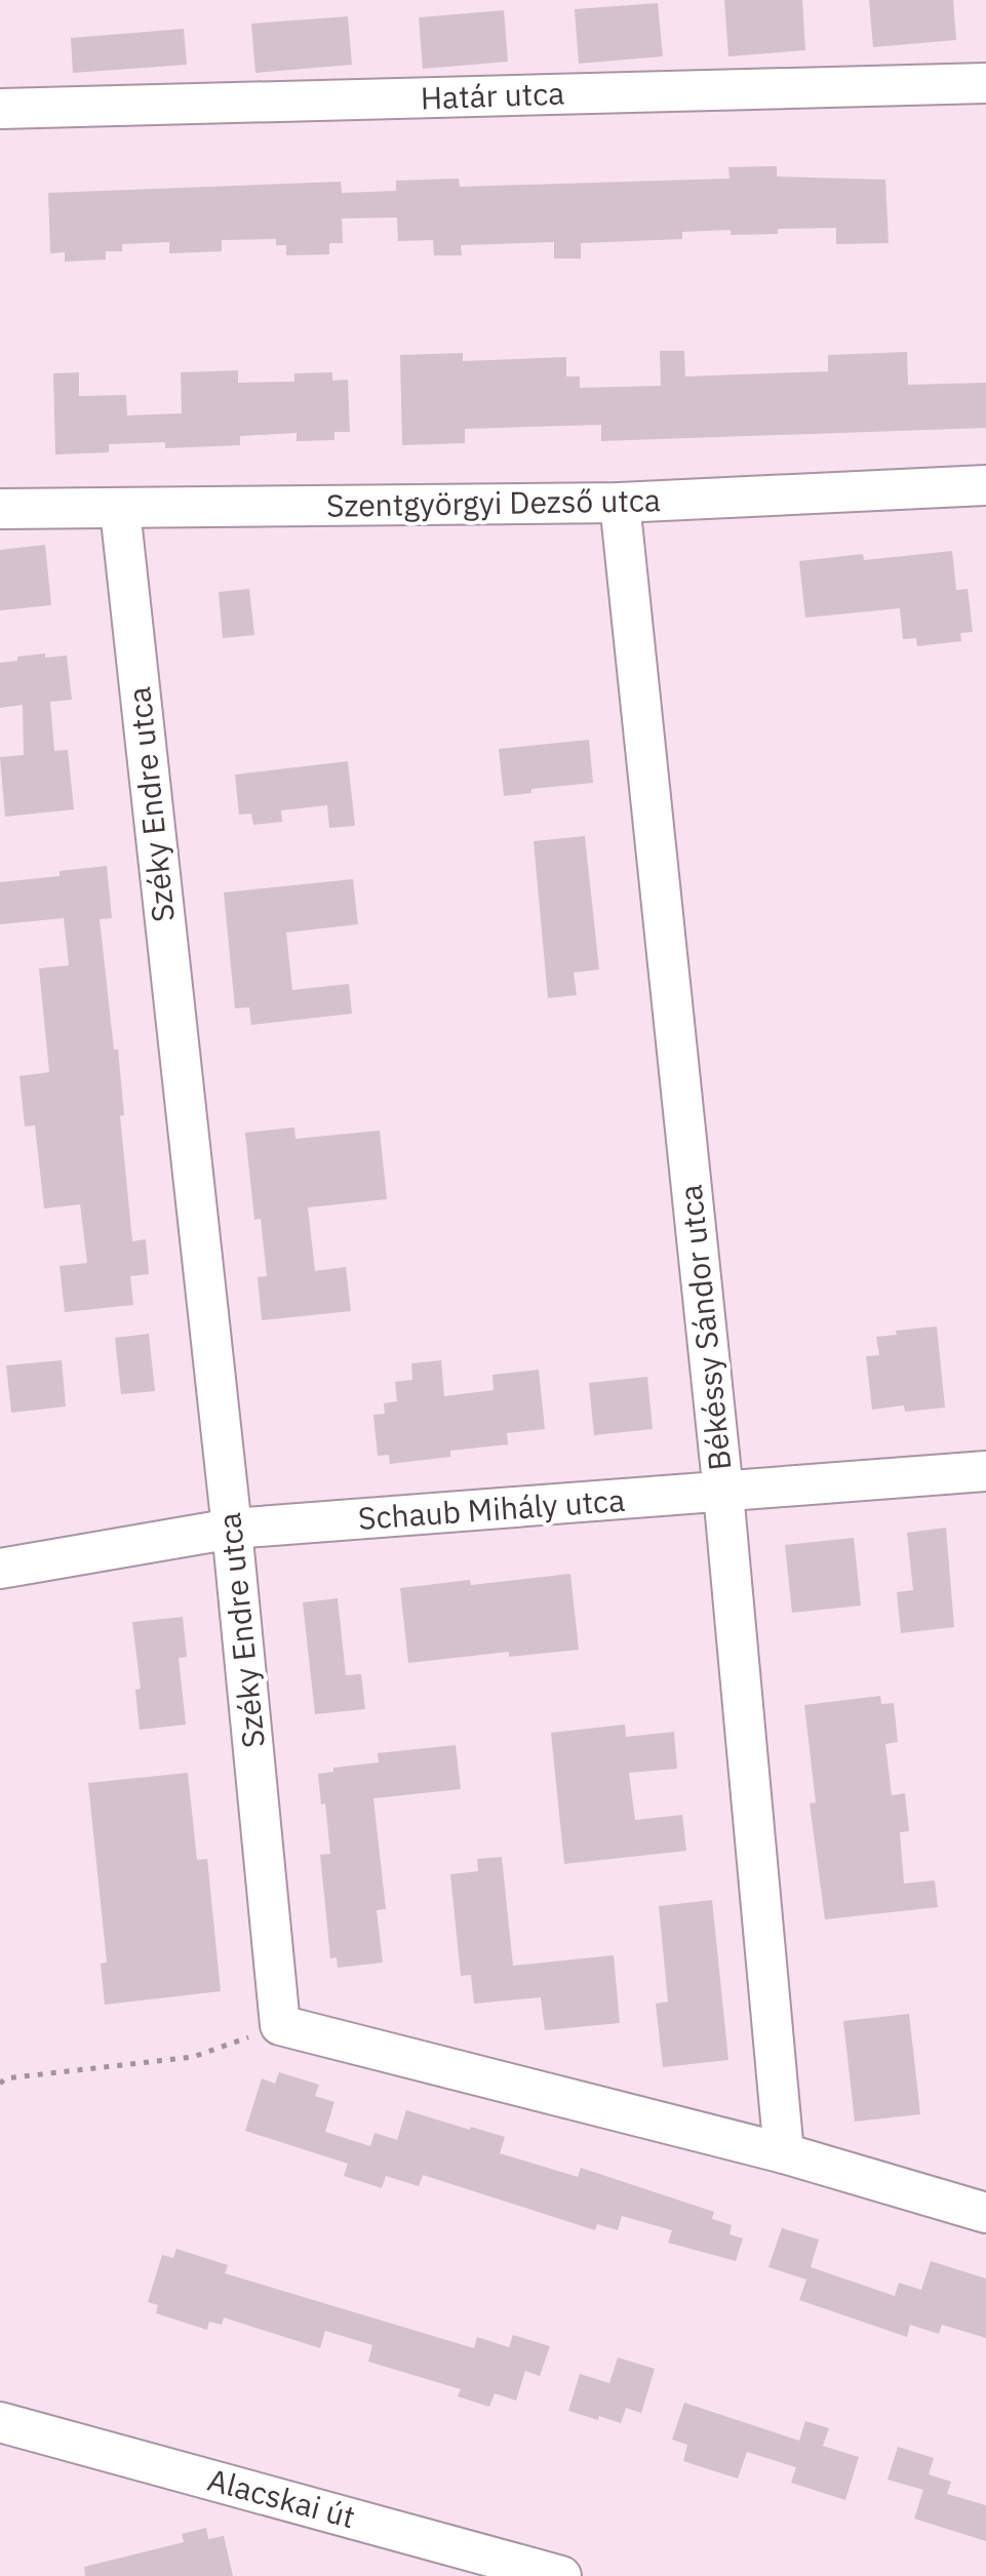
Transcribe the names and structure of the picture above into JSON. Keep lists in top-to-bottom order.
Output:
{
  "streets": {
    "street": [
      "Határ utca",
      "Szentgyörgyi Dezső utca",
      "Széky Endre utca",
      "Békéssy Sándor utca",
      "Schaub Mihály utca",
      "Alacskai út"
    ]
  },
  "crossings": [
    ["Szentgyörgyi Dezső utca", "Széky Endre utca"],
    ["Szentgyörgyi Dezső utca", "Békéssy Sándor utca"],
    ["Széky Endre utca", "Schaub Mihály utca"],
    ["Békéssy Sándor utca", "Schaub Mihály utca"]
  ]
}
